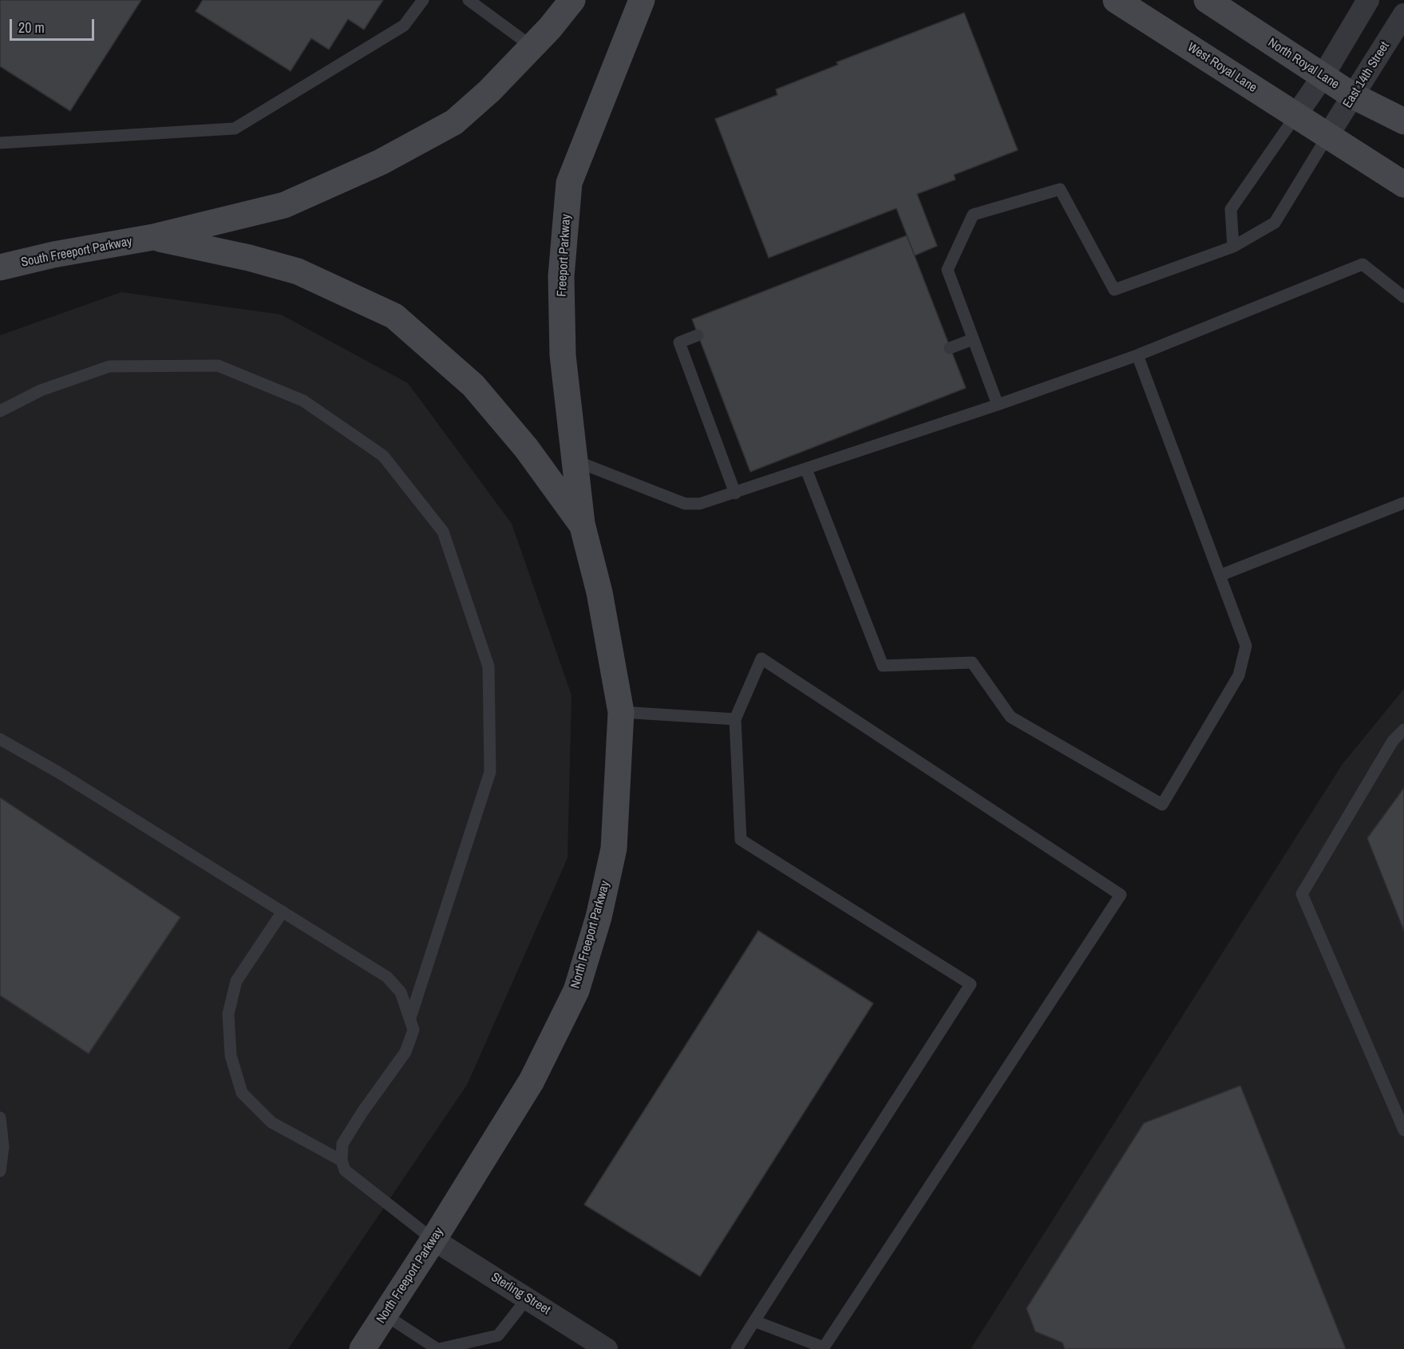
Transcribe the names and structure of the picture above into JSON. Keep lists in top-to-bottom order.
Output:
{
  "streets": {
    "main road": [
      "North Royal Lane",
      "West Royal Lane",
      "South Freeport Parkway",
      "Freeport Parkway",
      "North Freeport Parkway"
    ],
    "street": ["East 14th Street", "Sterling Street"]
  },
  "crossings": [
    ["North Royal Lane", "East 14th Street"],
    ["West Royal Lane", "East 14th Street"],
    ["Freeport Parkway", "North Freeport Parkway"],
    ["North Freeport Parkway", "Sterling Street"]
  ],
  "scale_bar": "20 m"
}
